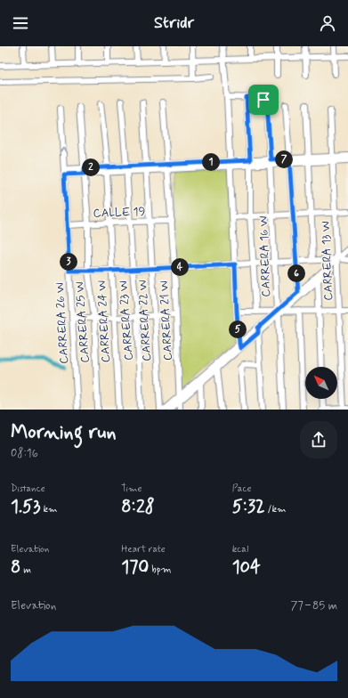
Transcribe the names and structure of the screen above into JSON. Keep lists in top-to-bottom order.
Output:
{
  "streets": {
    "street": [
      "CALLE 19",
      "CARRERA 16 W",
      "CARRERA 13 W",
      "CARRERA 23 W",
      "CARRERA 22 W",
      "CARRERA 21 W",
      "CARRERA 24 W",
      "CARRERA 25 W",
      "CARRERA 26 W"
    ]
  },
  "crossings": [
    ["CALLE 19", "CARRERA 23 W"],
    ["CALLE 19", "CARRERA 22 W"],
    ["CALLE 19", "CARRERA 21 W"],
    ["CALLE 19", "CARRERA 24 W"],
    ["CALLE 19", "CARRERA 25 W"],
    ["CALLE 19", "CARRERA 26 W"]
  ],
  "north": "top left",
  "page": {
    "header": "Stridr",
    "pins": [
      "7",
      "1",
      "2",
      "3",
      "4",
      "6",
      "5"
    ],
    "heading": ["Morning run", "08:16"],
    "stats": [
      ["Distance", "1.53 km"],
      ["Time", "8:28"],
      ["Pace", "5:32 /km"],
      ["Elevation", "8 m"],
      ["Heart rate", "170 bpm"],
      ["kcal", "104"]
    ],
    "chart": ["Elevation", "77–85 m"]
  }
}
